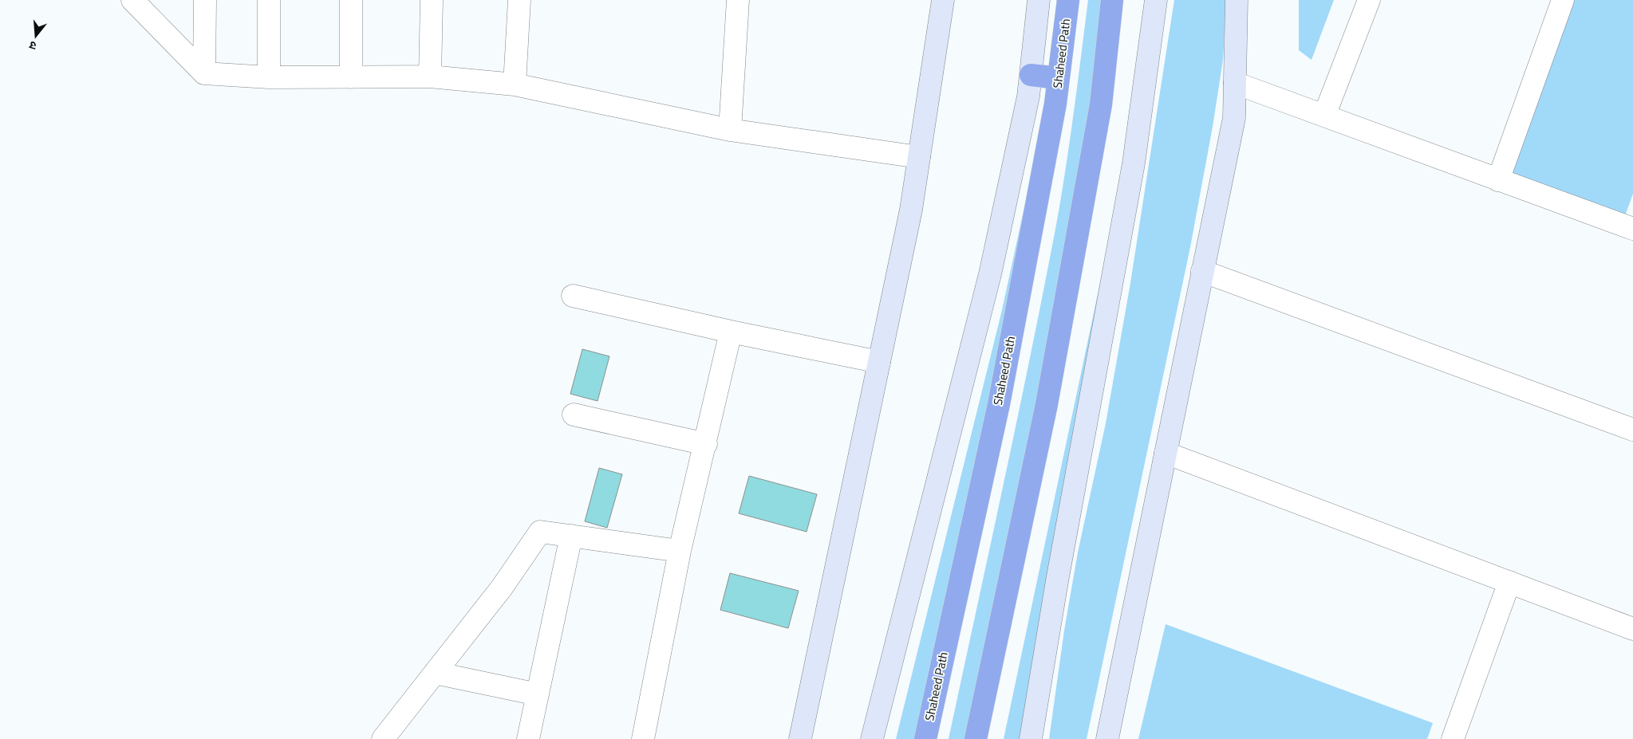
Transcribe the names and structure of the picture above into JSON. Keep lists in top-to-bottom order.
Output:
{
  "streets": {
    "highway": ["Shaheed Path"]
  },
  "north": "bottom"
}
